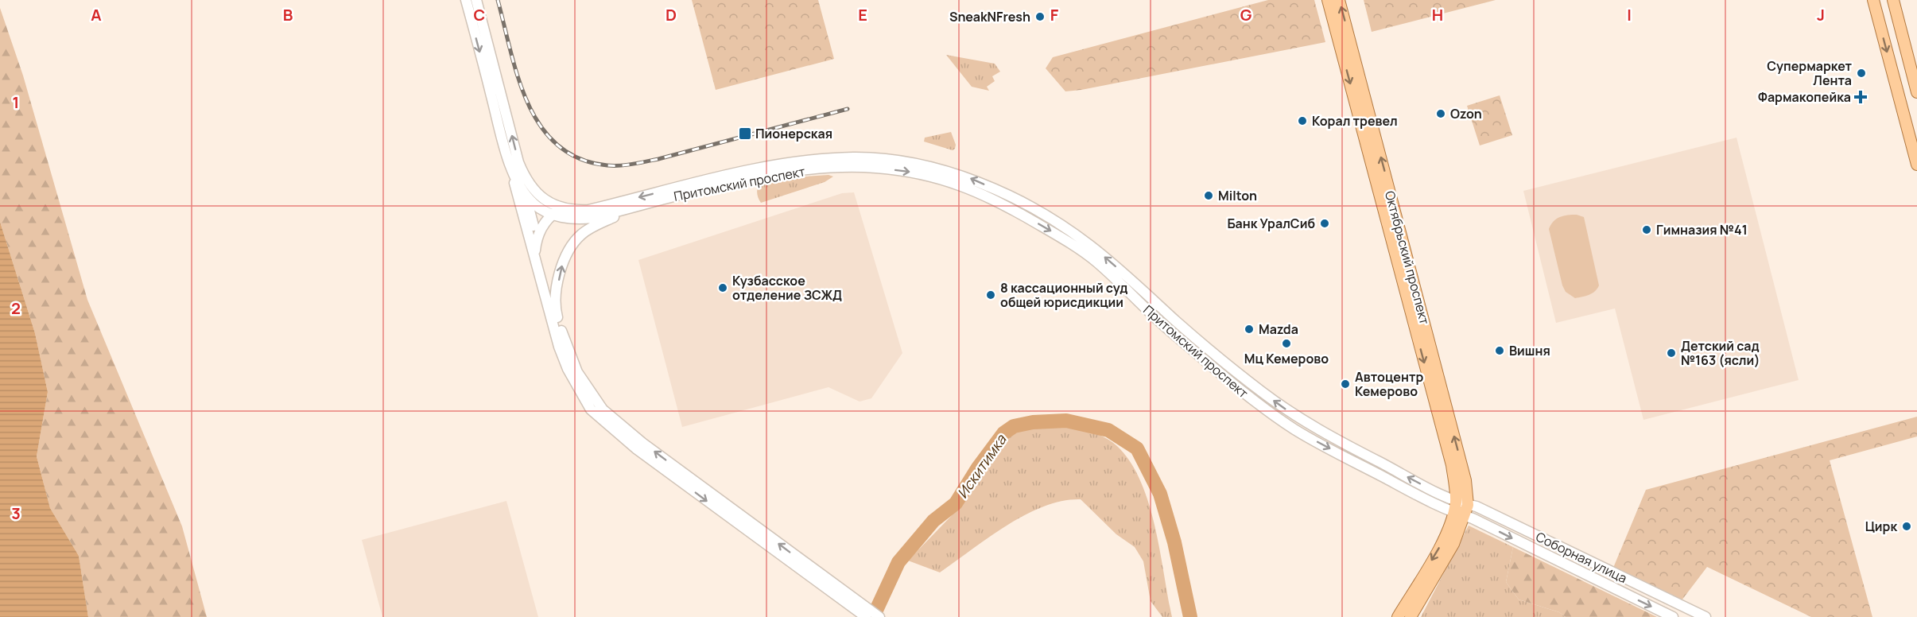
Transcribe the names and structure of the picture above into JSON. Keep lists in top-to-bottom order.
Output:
{
  "streets": {
    "main road": ["Притомский проспект", "Октябрьский проспект", "Соборная улица"]
  },
  "crossings": [
    ["Притомский проспект", "Октябрьский проспект"],
    ["Притомский проспект", "Соборная улица"],
    ["Октябрьский проспект", "Соборная улица"]
  ],
  "water": ["Искитимка"],
  "places": {
    "other": [
      "SneakNFresh",
      "Супермаркет Лента",
      "Ozon",
      "Корал тревел",
      "Milton",
      "Банк УралСиб",
      "Гимназия №41",
      "Кузбасское отделение ЗСЖД",
      "8 кассационный суд общей юрисдикции",
      "Mazda",
      "Мц Кемерово",
      "Вишня",
      "Детский сад №163 (ясли)",
      "Автоцентр Кемерово",
      "Цирк"
    ],
    "health": ["Фармакопейка"],
    "transit": ["Пионерская"]
  },
  "grid": {
    "columns": [
      "A",
      "B",
      "C",
      "D",
      "E",
      "F",
      "G",
      "H",
      "I",
      "J"
    ],
    "rows": ["1", "2", "3"]
  }
}
